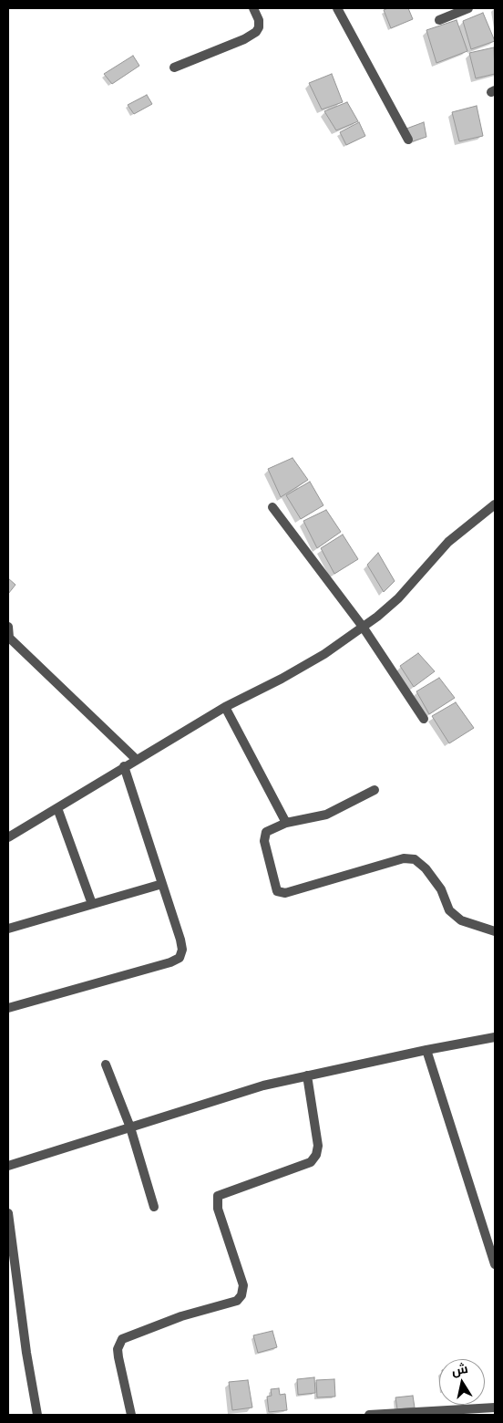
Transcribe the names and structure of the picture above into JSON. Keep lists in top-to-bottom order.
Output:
{
  "north": "top"
}
